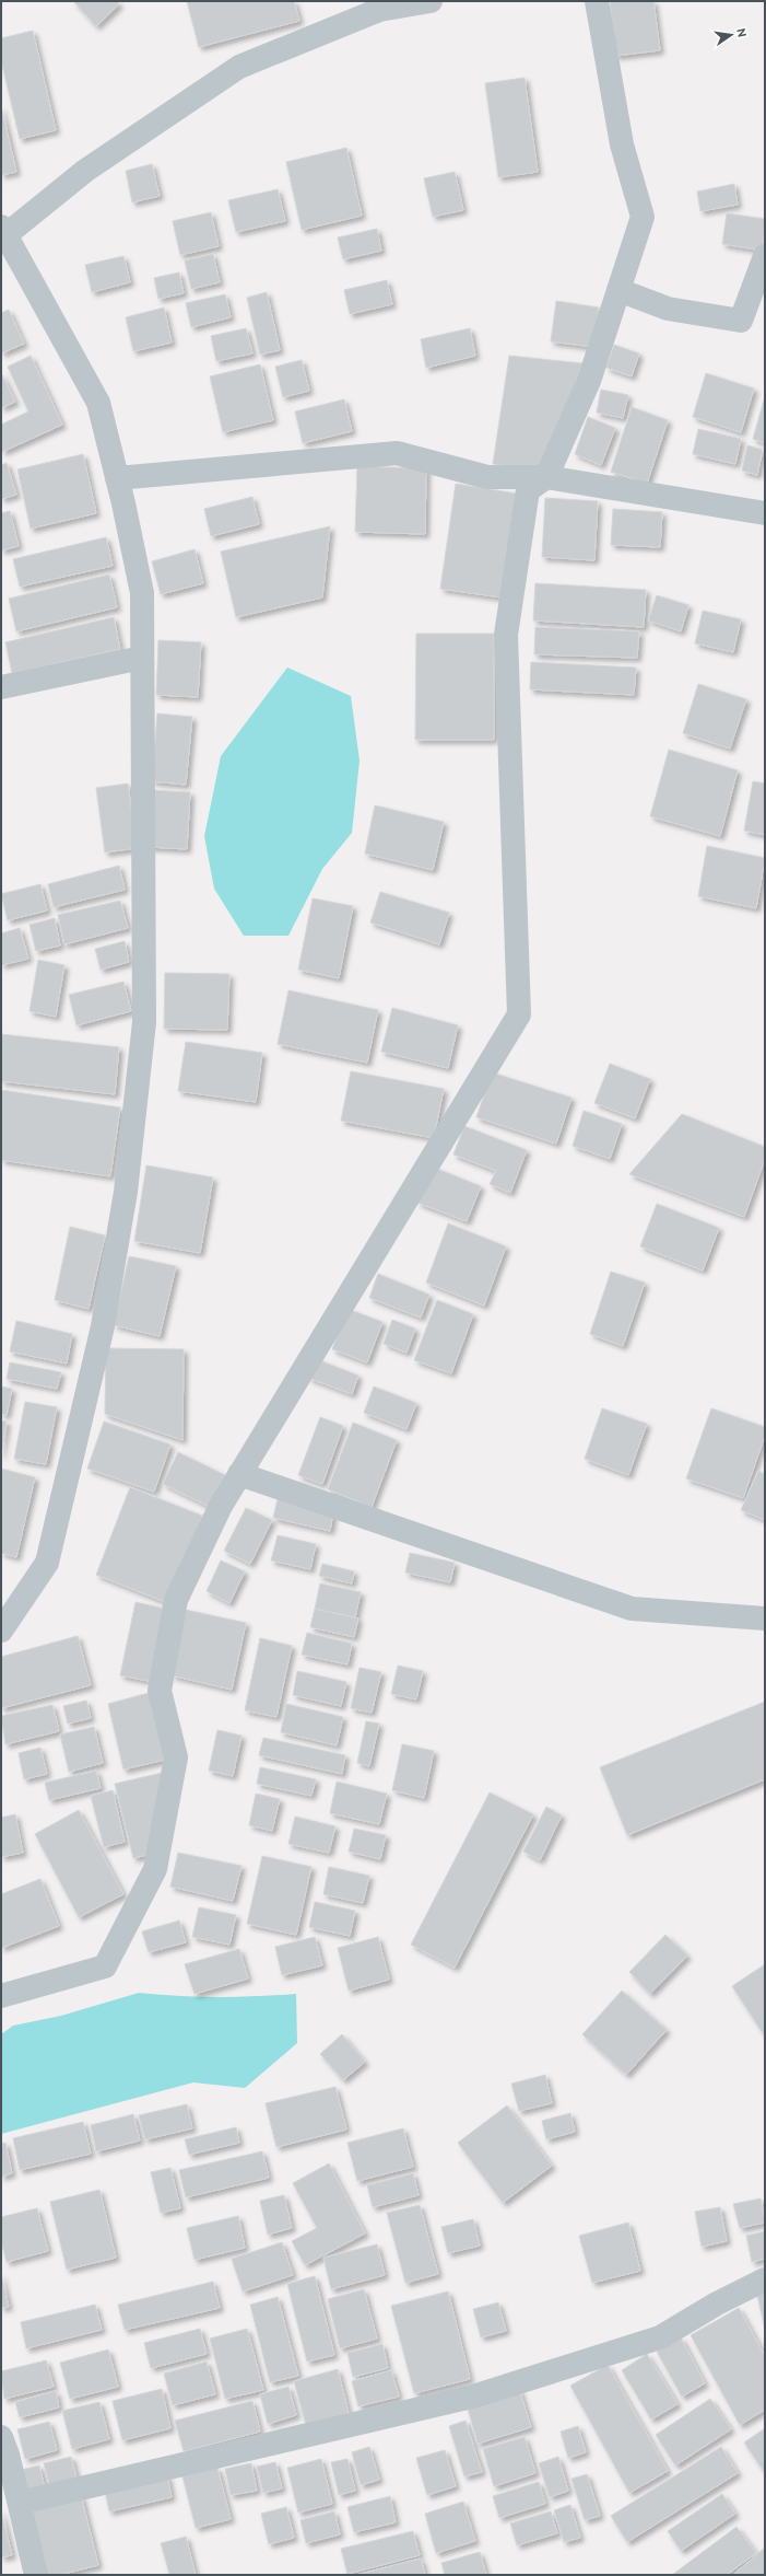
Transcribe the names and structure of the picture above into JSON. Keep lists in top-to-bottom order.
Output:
{
  "north": "right"
}
